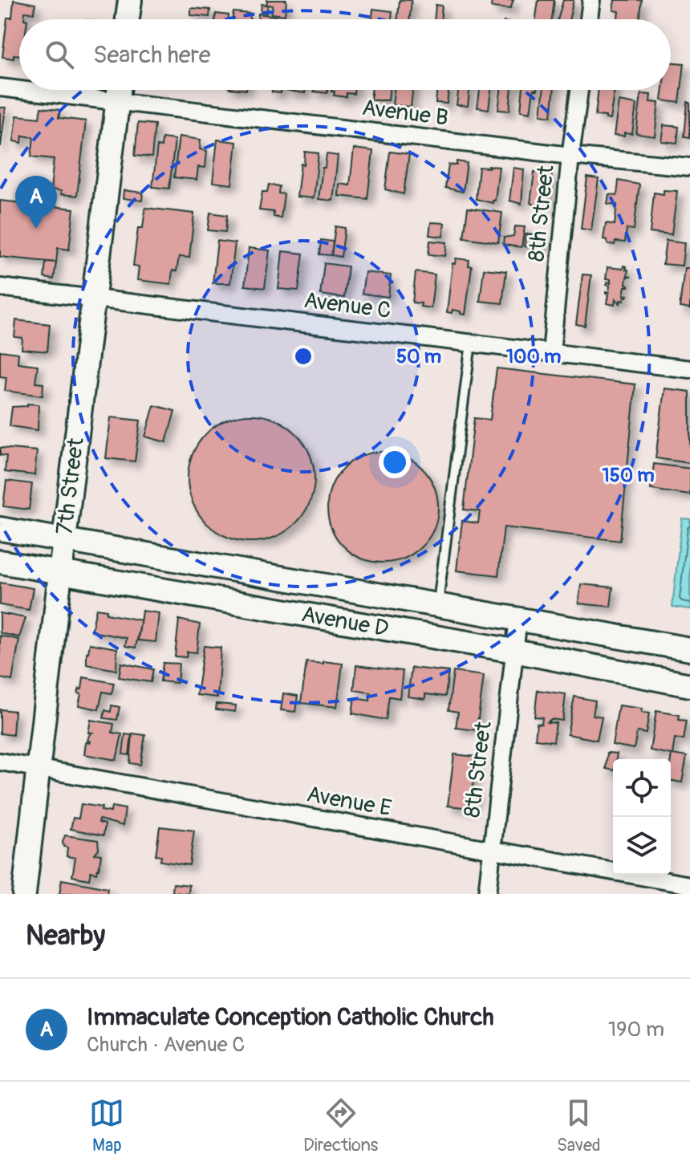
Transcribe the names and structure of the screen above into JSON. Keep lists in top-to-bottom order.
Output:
{
  "streets": {
    "street": [
      "Avenue B",
      "8th Street",
      "Avenue C",
      "7th Street",
      "Avenue D",
      "Avenue E"
    ]
  },
  "crossings": [
    ["Avenue B", "8th Street"],
    ["Avenue B", "7th Street"],
    ["8th Street", "Avenue C"],
    ["8th Street", "Avenue D"],
    ["8th Street", "Avenue E"],
    ["Avenue C", "7th Street"],
    ["7th Street", "Avenue D"],
    ["7th Street", "Avenue E"]
  ],
  "page": {
    "search": "Search here",
    "pins": "A",
    "heading": "Nearby",
    "list": [
      {
        "mark": "A",
        "name": "Immaculate Conception Catholic Church",
        "note": "Church · Avenue C",
        "value": "190 m"
      }
    ],
    "nav": ["Map", "Directions", "Saved"]
  },
  "rings": ["50 m", "100 m", "150 m"]
}
